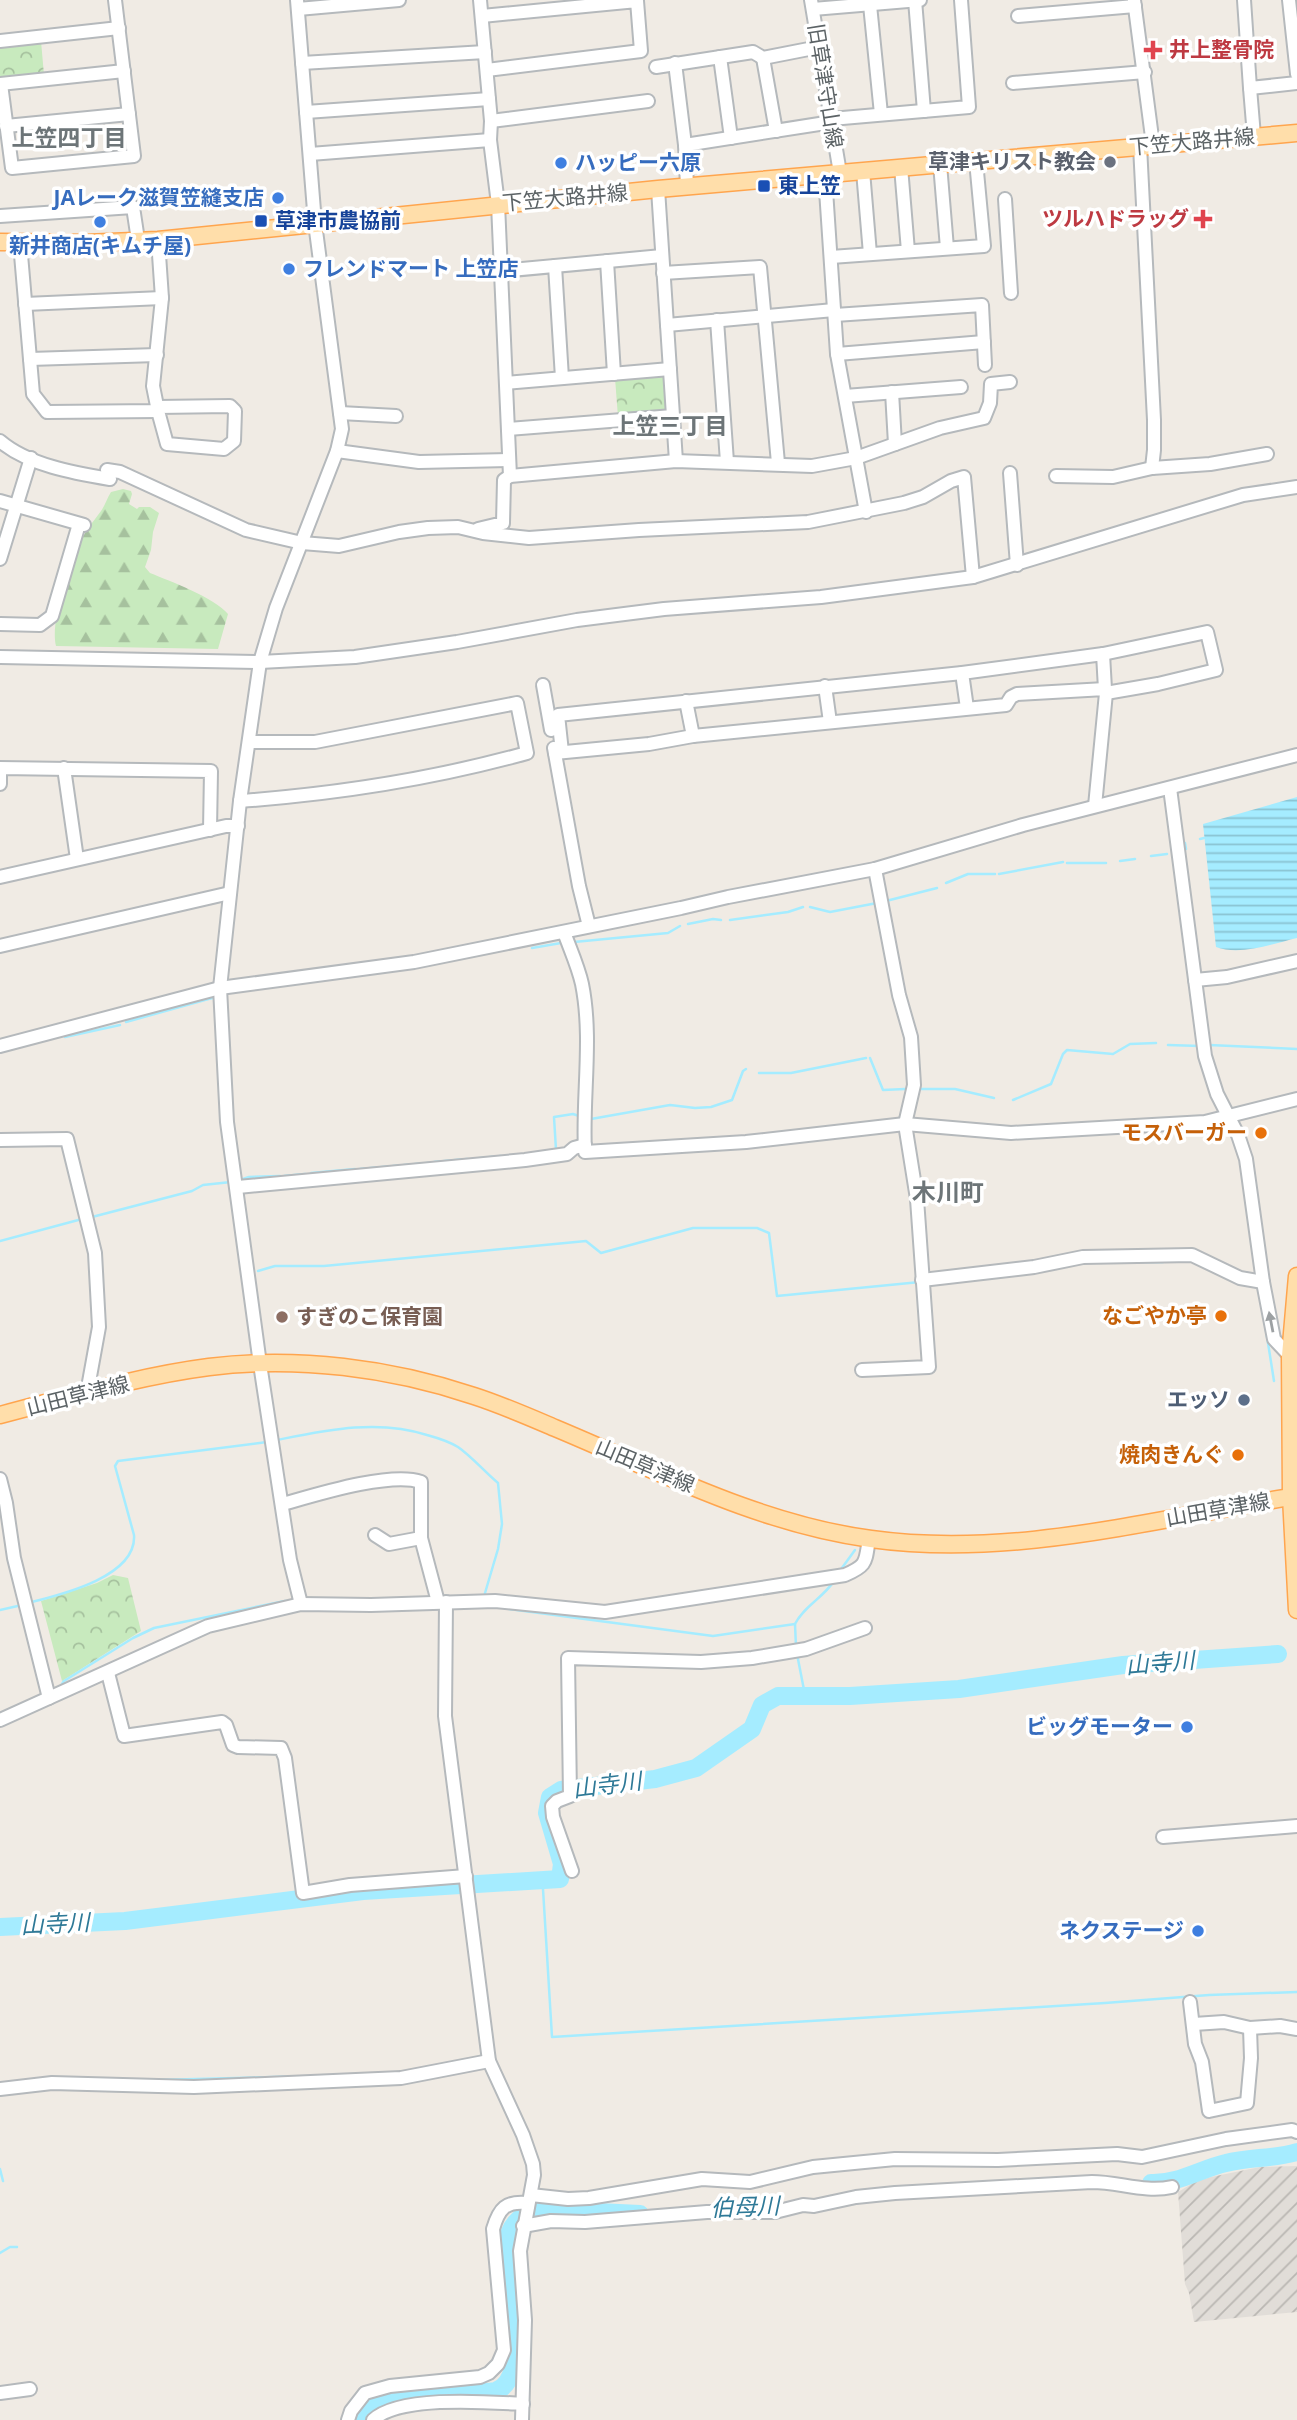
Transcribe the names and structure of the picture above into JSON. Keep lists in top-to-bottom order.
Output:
{
  "streets": {
    "main road": ["下笠大路井線", "山田草津線"],
    "street": ["旧草津守山線"]
  },
  "crossings": [
    ["旧草津守山線", "下笠大路井線"]
  ],
  "districts": ["上笠四丁目", "上笠三丁目", "木川町"],
  "water": ["山寺川", "伯母川"],
  "places": {
    "health": ["井上整骨院", "ツルハドラッグ"],
    "other": [
      "草津キリスト教会",
      "ハッピー六原",
      "JAレーク滋賀笠縫支店",
      "新井商店(キムチ屋)",
      "フレンドマート 上笠店",
      "モスバーガー",
      "なごやか亭",
      "すぎのこ保育園",
      "エッソ",
      "焼肉きんぐ",
      "ビッグモーター",
      "ネクステージ"
    ],
    "transit": ["東上笠", "草津市農協前"]
  }
}
